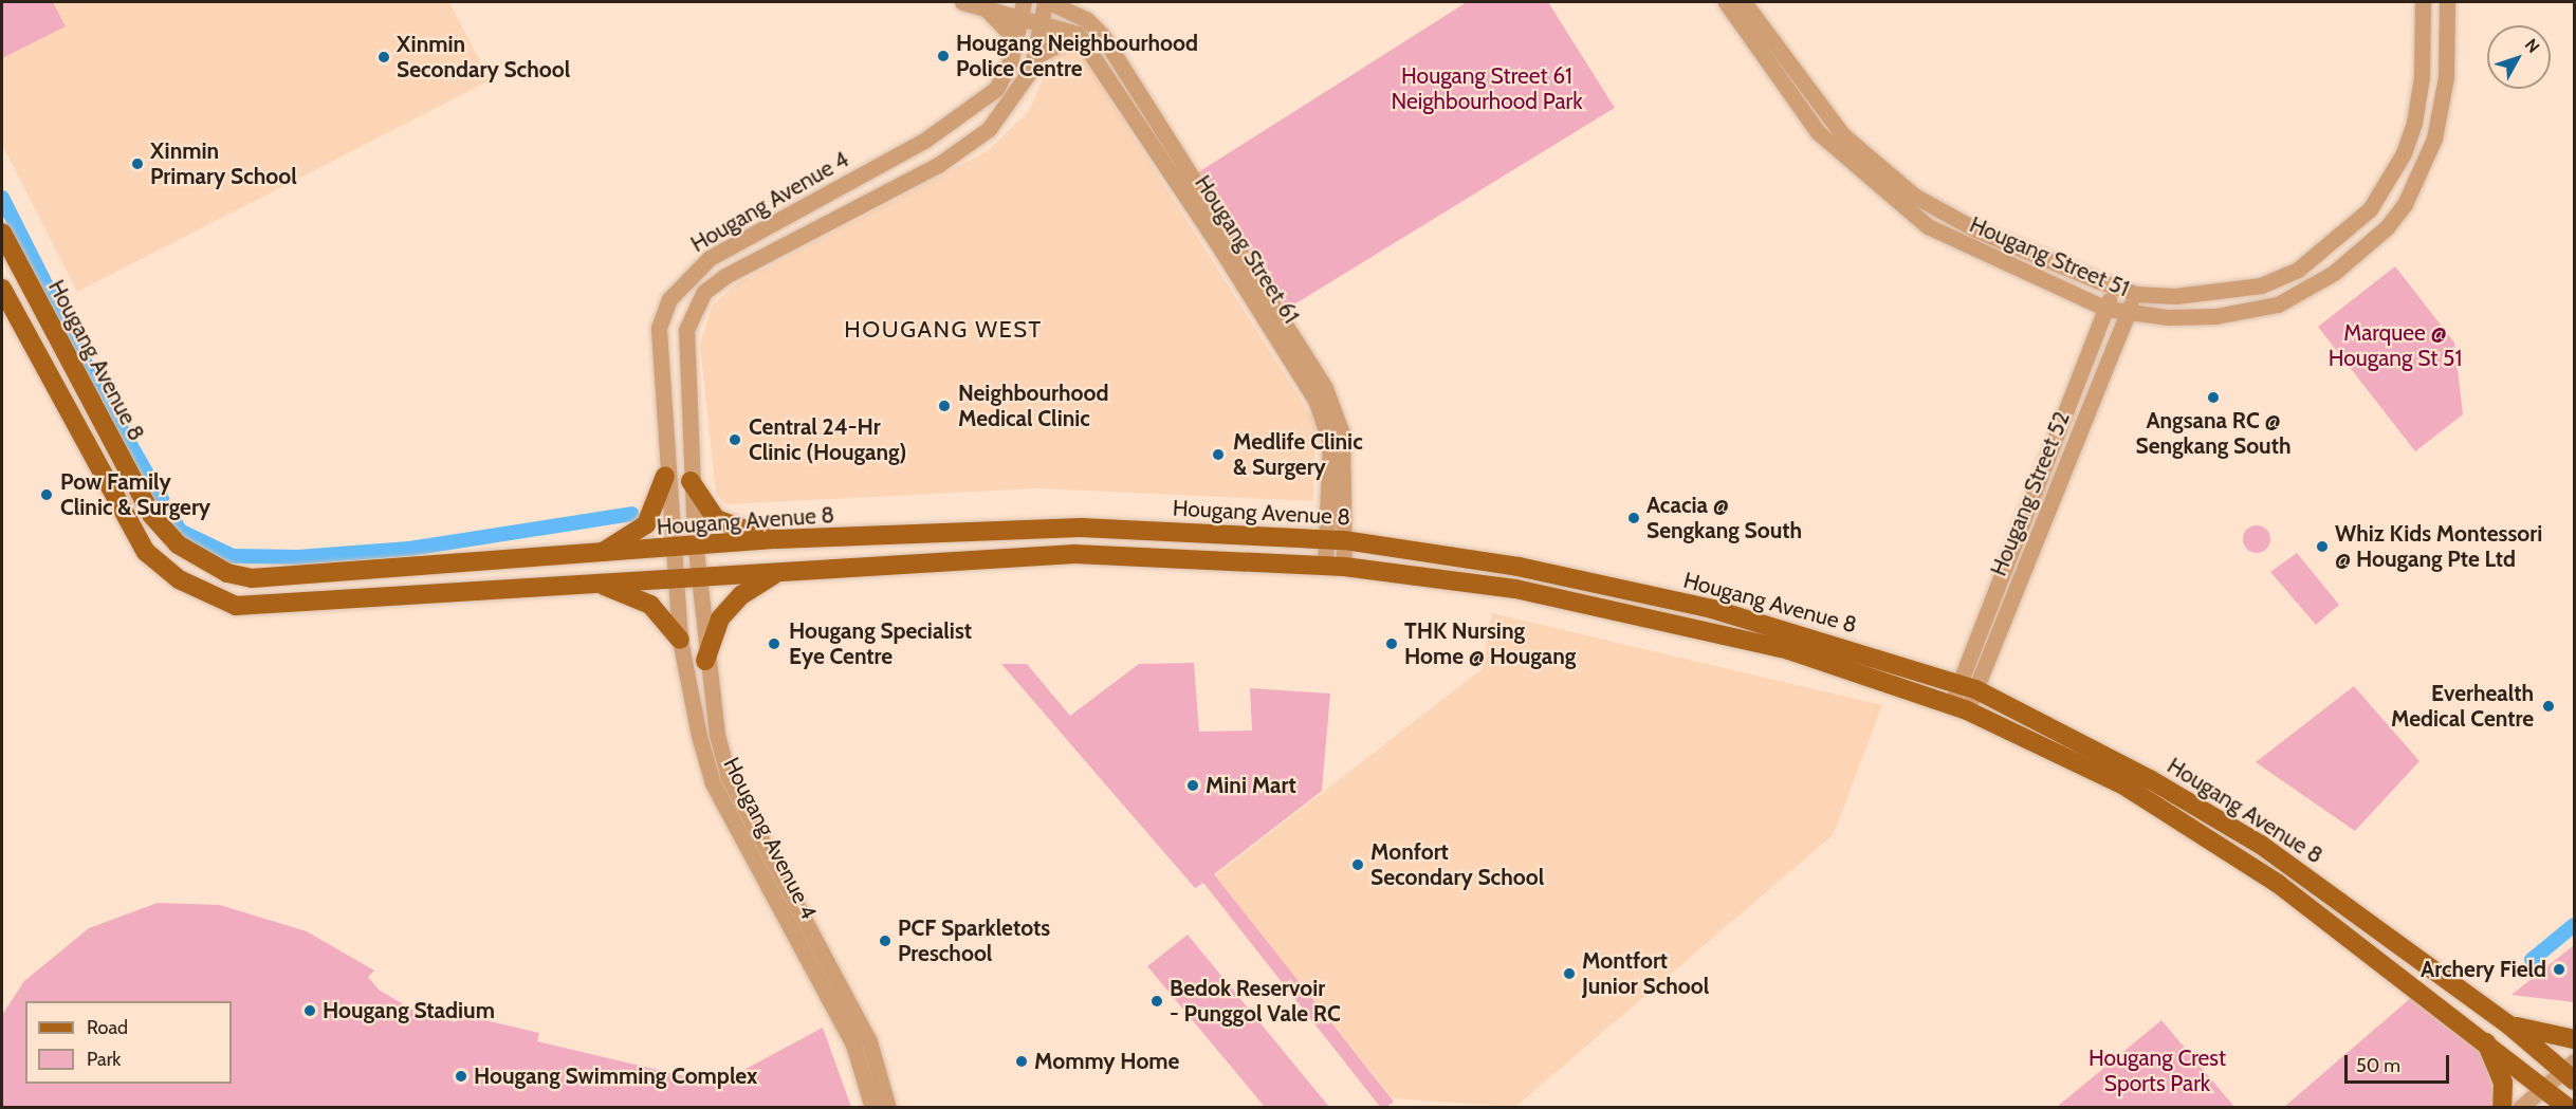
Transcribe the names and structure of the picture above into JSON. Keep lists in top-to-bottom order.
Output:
{
  "streets": {
    "main road": ["Hougang Avenue 8"],
    "street": [
      "Hougang Avenue 4",
      "Hougang Street 61",
      "Hougang Street 51",
      "Hougang Street 52"
    ]
  },
  "crossings": [
    ["Hougang Avenue 4", "Hougang Avenue 8"],
    ["Hougang Street 61", "Hougang Avenue 8"],
    ["Hougang Street 51", "Hougang Street 52"],
    ["Hougang Avenue 8", "Hougang Street 52"]
  ],
  "districts": ["HOUGANG WEST"],
  "parks": ["Hougang Street 61 Neighbourhood Park", "Marquee @ Hougang St 51", "Hougang Crest Sports Park"],
  "places": [
    "Hougang Neighbourhood Police Centre",
    "Xinmin Secondary School",
    "Xinmin Primary School",
    "Angsana RC @ Sengkang South",
    "Neighbourhood Medical Clinic",
    "Central 24-Hr Clinic (Hougang)",
    "Medlife Clinic & Surgery",
    "Pow Family Clinic & Surgery",
    "Acacia @ Sengkang South",
    "Whiz Kids Montessori @ Hougang Pte Ltd",
    "Hougang Specialist Eye Centre",
    "THK Nursing Home @ Hougang",
    "Everhealth Medical Centre",
    "Mini Mart",
    "Monfort Secondary School",
    "PCF Sparkletots Preschool",
    "Archery Field",
    "Montfort Junior School",
    "Bedok Reservoir - Punggol Vale RC",
    "Hougang Stadium",
    "Mommy Home",
    "Hougang Swimming Complex"
  ],
  "legend": ["Road", "Park"],
  "scale_bar": "50 m",
  "north": "top right"
}
